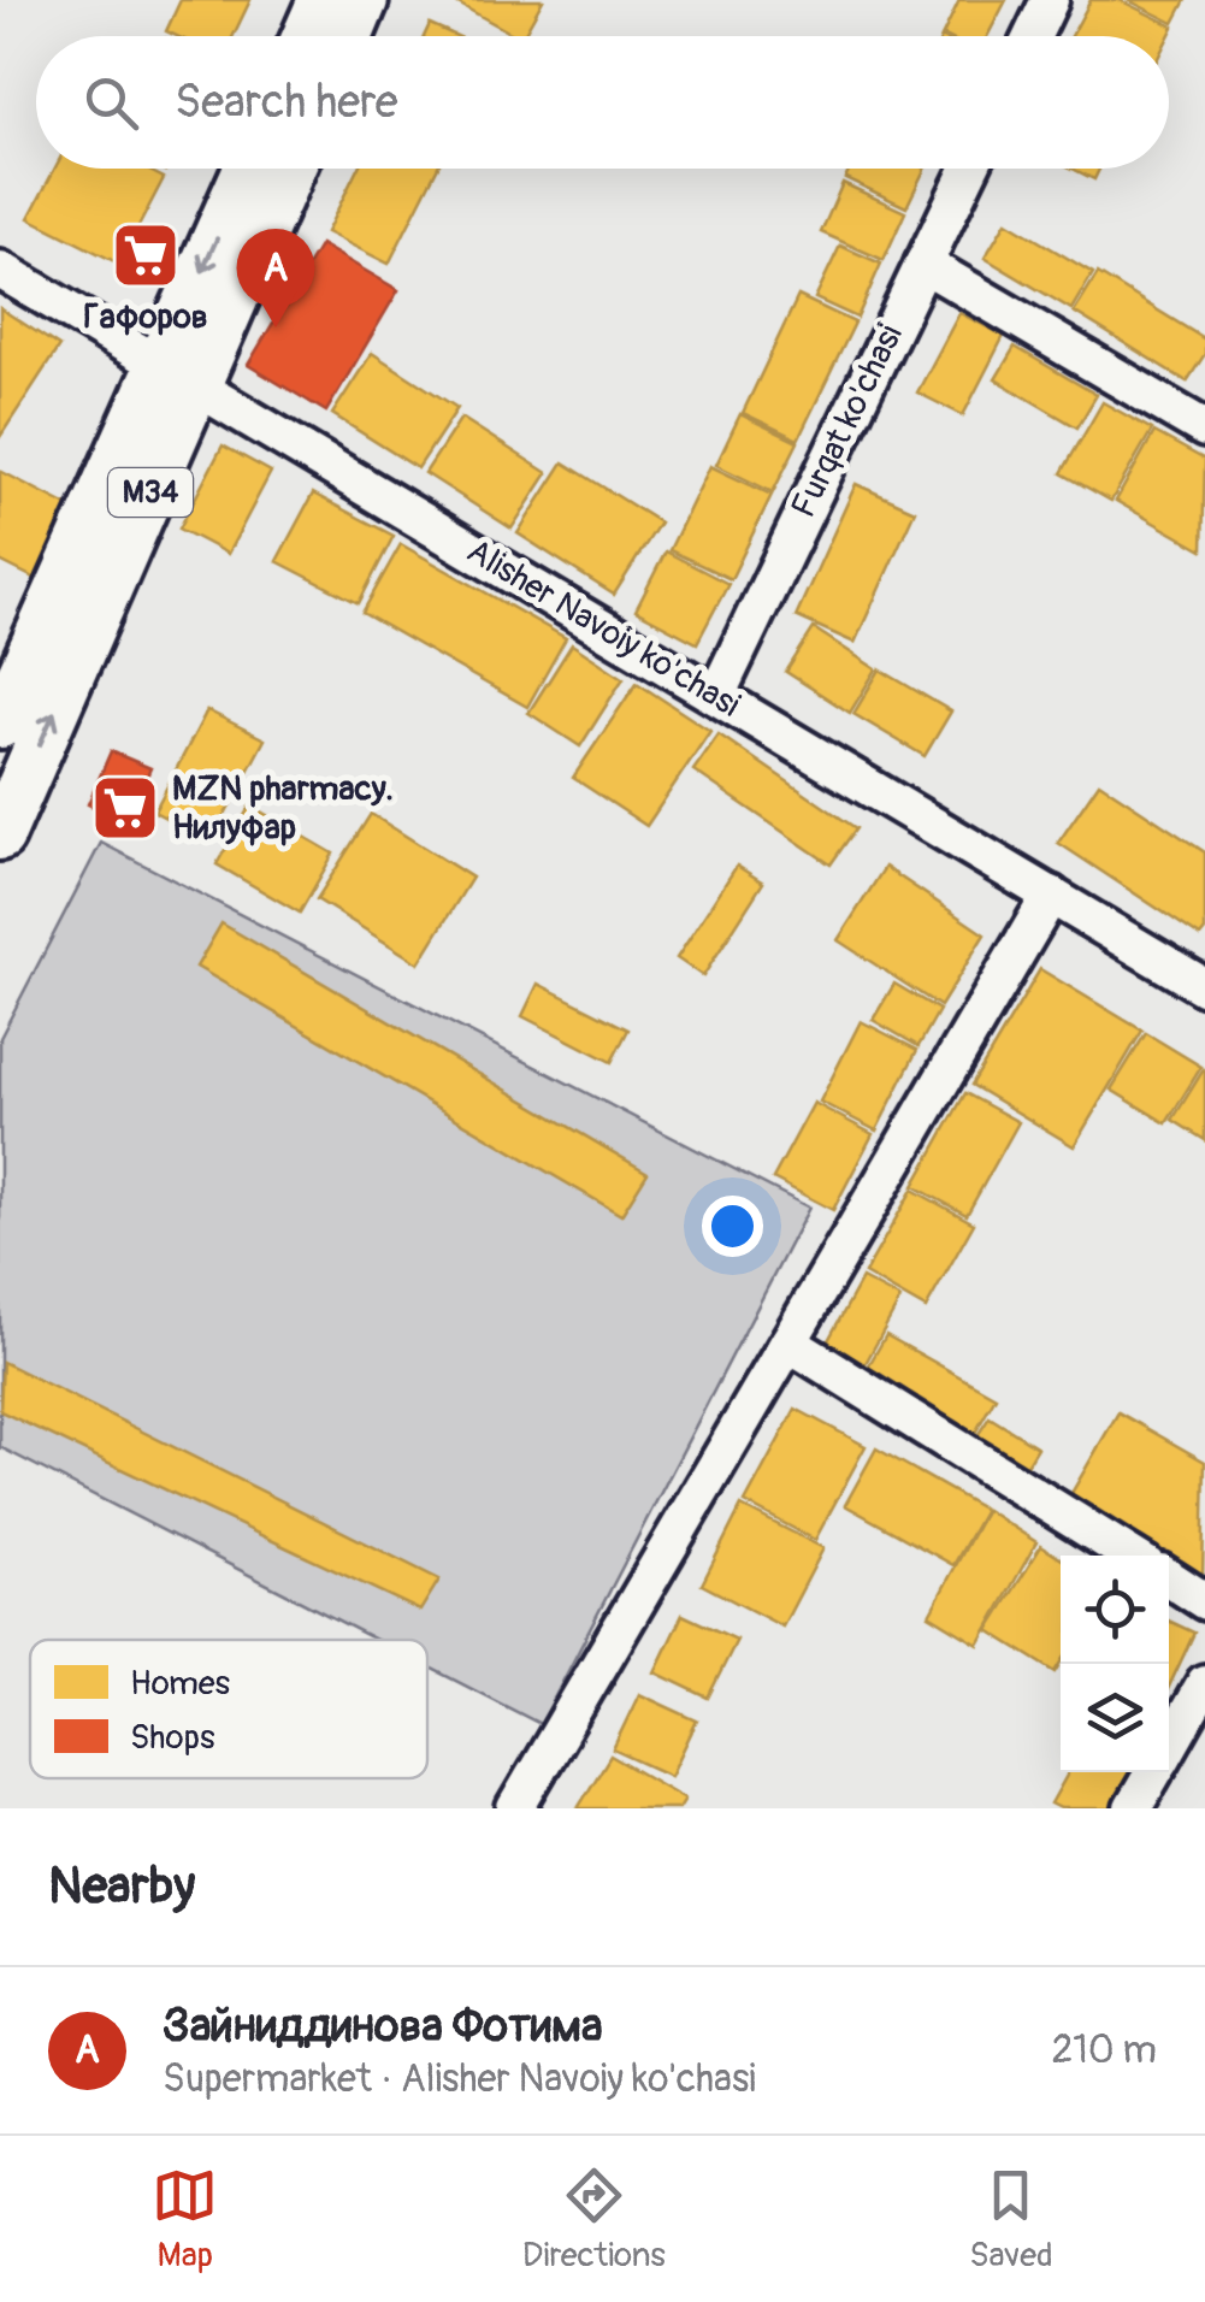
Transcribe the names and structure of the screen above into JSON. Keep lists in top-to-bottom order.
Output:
{
  "streets": {
    "main road": ["M34"],
    "street": ["Furqat ko'chasi", "Alisher Navoiy ko'chasi"]
  },
  "crossings": [
    ["Furqat ko'chasi", "Alisher Navoiy ko'chasi"],
    ["M34", "Alisher Navoiy ko'chasi"]
  ],
  "places": {
    "supermarket": ["Гафоров", "MZN pharmacy. Нилуфар"]
  },
  "legend": ["Homes", "Shops"],
  "page": {
    "search": "Search here",
    "pins": "A",
    "heading": "Nearby",
    "list": [
      {
        "mark": "A",
        "name": "Зайниддинова Фотима",
        "note": "Supermarket · Alisher Navoiy ko'chasi",
        "value": "210 m"
      }
    ],
    "nav": ["Map", "Directions", "Saved"]
  }
}
